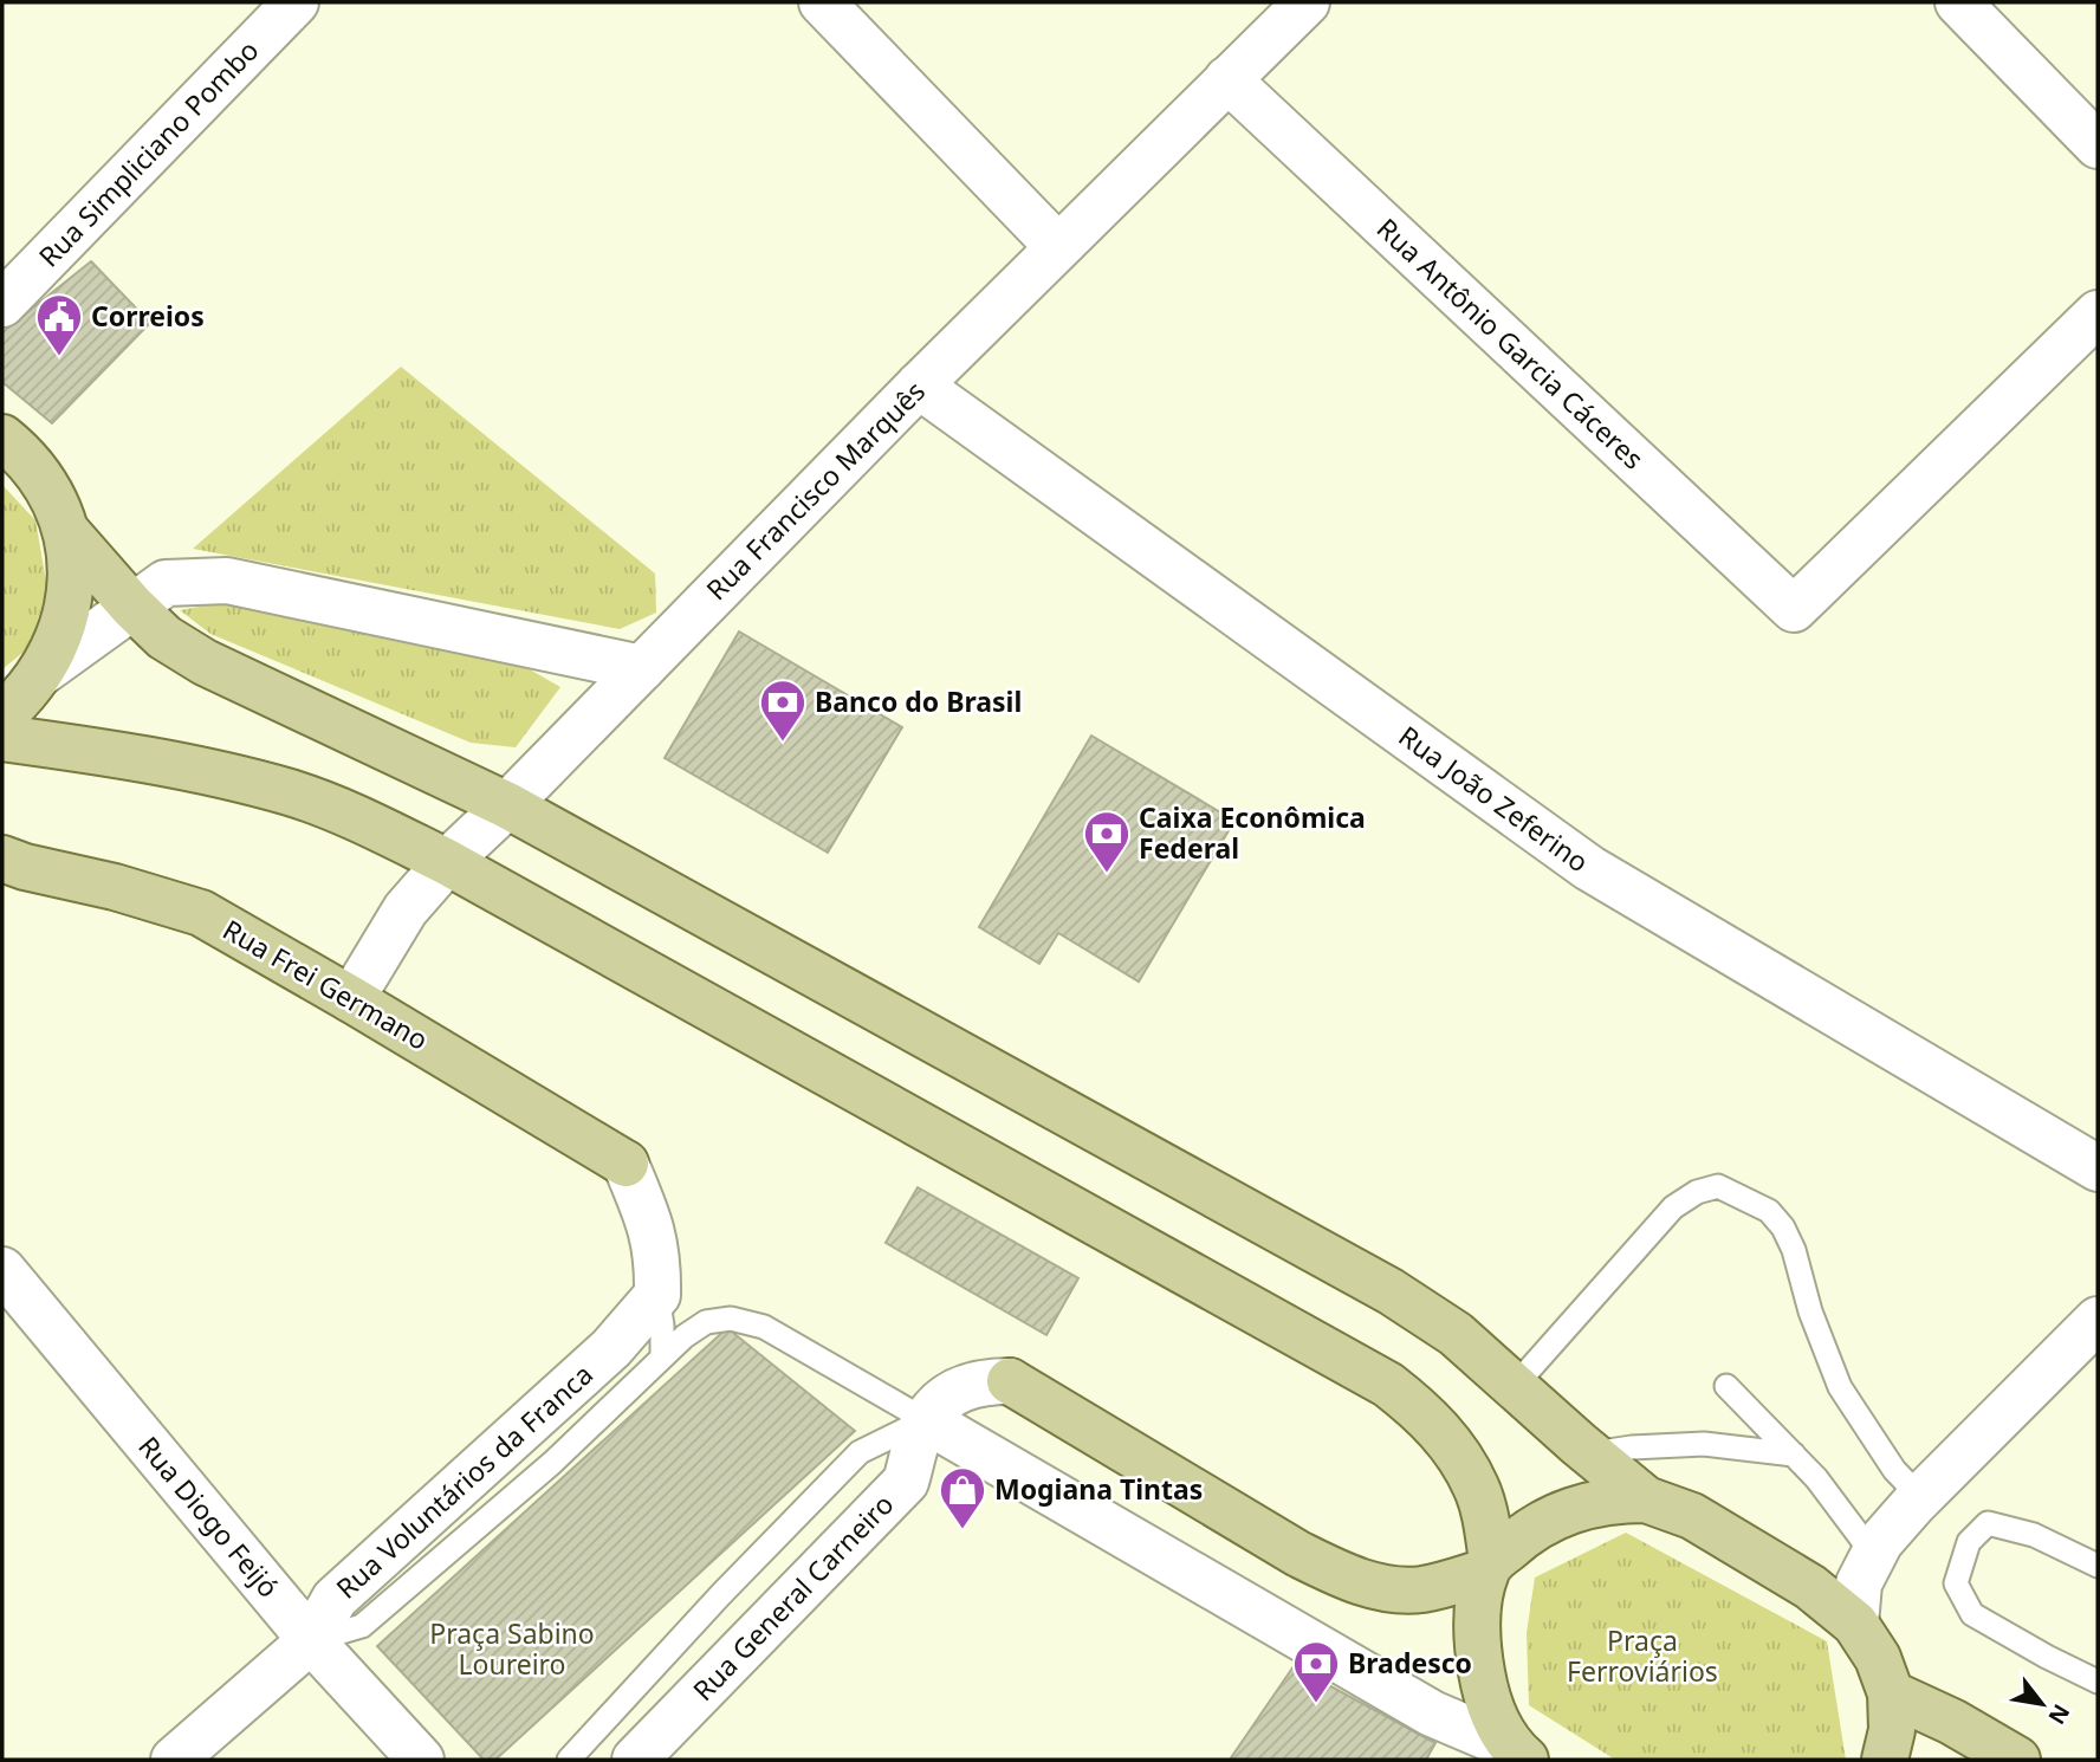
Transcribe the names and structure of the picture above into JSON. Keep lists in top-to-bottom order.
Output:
{
  "streets": {
    "main road": ["Rua Frei Germano"],
    "street": [
      "Rua Simpliciano Pombo",
      "Rua Antônio Garcia Cáceres",
      "Rua Francisco Marquês",
      "Rua João Zeferino",
      "Rua Voluntários da Franca",
      "Rua Diogo Feijó",
      "Rua General Carneiro"
    ]
  },
  "crossings": [
    ["Rua Antônio Garcia Cáceres", "Rua Francisco Marquês"],
    ["Rua Francisco Marquês", "Rua João Zeferino"],
    ["Rua Francisco Marquês", "Rua Frei Germano"],
    ["Rua Voluntários da Franca", "Rua Diogo Feijó"]
  ],
  "parks": ["Praça Sabino Loureiro", "Praça Ferroviários"],
  "places": {
    "public building": ["Correios"],
    "bank": ["Banco do Brasil", "Caixa Econômica Federal", "Bradesco"],
    "shop": ["Mogiana Tintas"]
  },
  "north": "bottom right"
}
